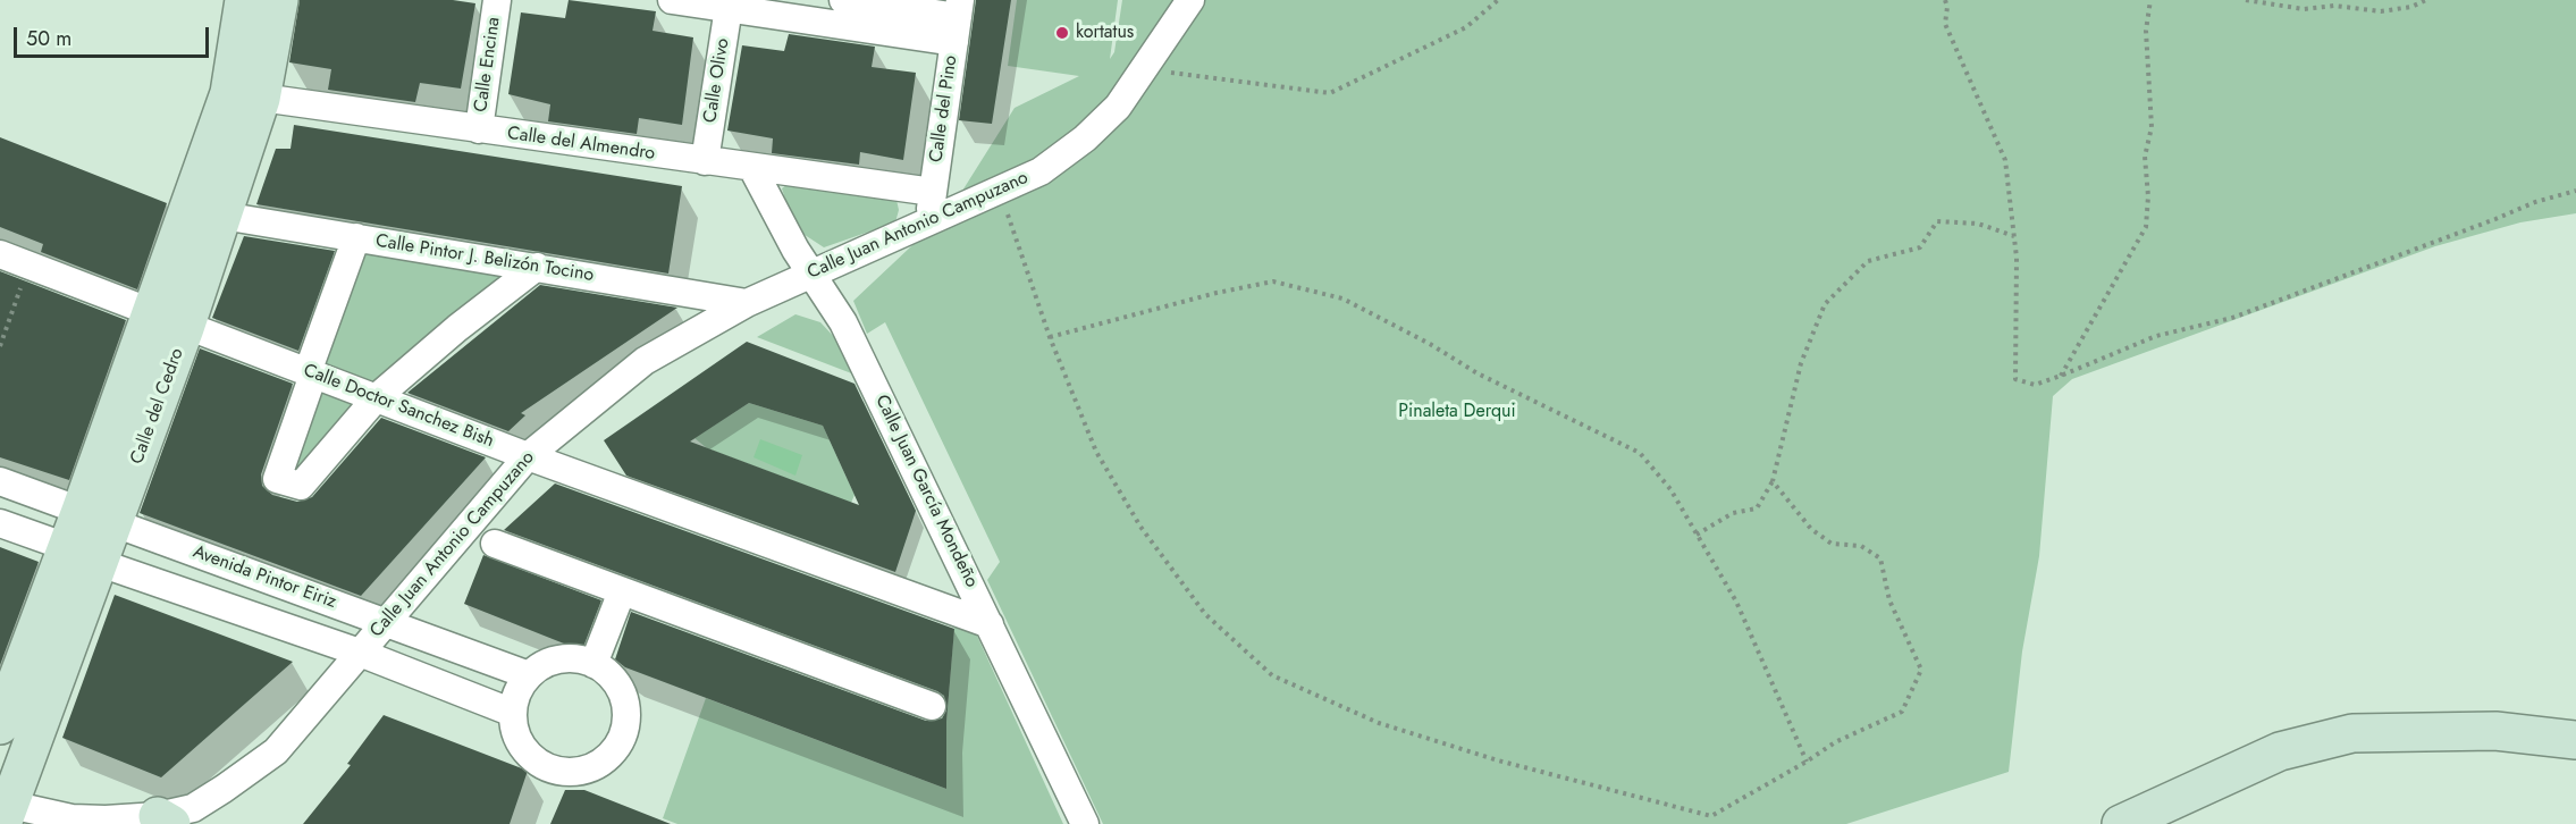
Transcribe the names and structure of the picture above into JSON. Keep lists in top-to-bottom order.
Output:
{
  "streets": {
    "street": [
      "Calle Encina",
      "Calle Olivo",
      "Calle del Pino",
      "Calle del Almendro",
      "Calle Juan Antonio Campuzano",
      "Calle Pintor J. Belizón Tocino",
      "Calle del Cedro",
      "Calle Doctor Sanchez Bish",
      "Calle Juan García Mondeño",
      "Avenida Pintor Eiriz"
    ]
  },
  "crossings": [
    ["Calle Encina", "Calle del Almendro"],
    ["Calle Olivo", "Calle del Almendro"],
    ["Calle del Pino", "Calle del Almendro"],
    ["Calle del Pino", "Calle Juan Antonio Campuzano"],
    ["Calle del Almendro", "Calle del Cedro"],
    ["Calle del Almendro", "Calle Juan García Mondeño"],
    ["Calle Juan Antonio Campuzano", "Calle Pintor J. Belizón Tocino"],
    ["Calle Juan Antonio Campuzano", "Calle del Cedro"],
    ["Calle Juan Antonio Campuzano", "Calle Doctor Sanchez Bish"],
    ["Calle Juan Antonio Campuzano", "Calle Juan García Mondeño"],
    ["Calle Juan Antonio Campuzano", "Avenida Pintor Eiriz"],
    ["Calle Pintor J. Belizón Tocino", "Calle del Cedro"],
    ["Calle del Cedro", "Calle Doctor Sanchez Bish"],
    ["Calle del Cedro", "Avenida Pintor Eiriz"],
    ["Calle Doctor Sanchez Bish", "Calle Juan García Mondeño"]
  ],
  "parks": ["Pinaleta Derqui"],
  "places": ["kortatus"],
  "scale_bar": "50 m"
}
